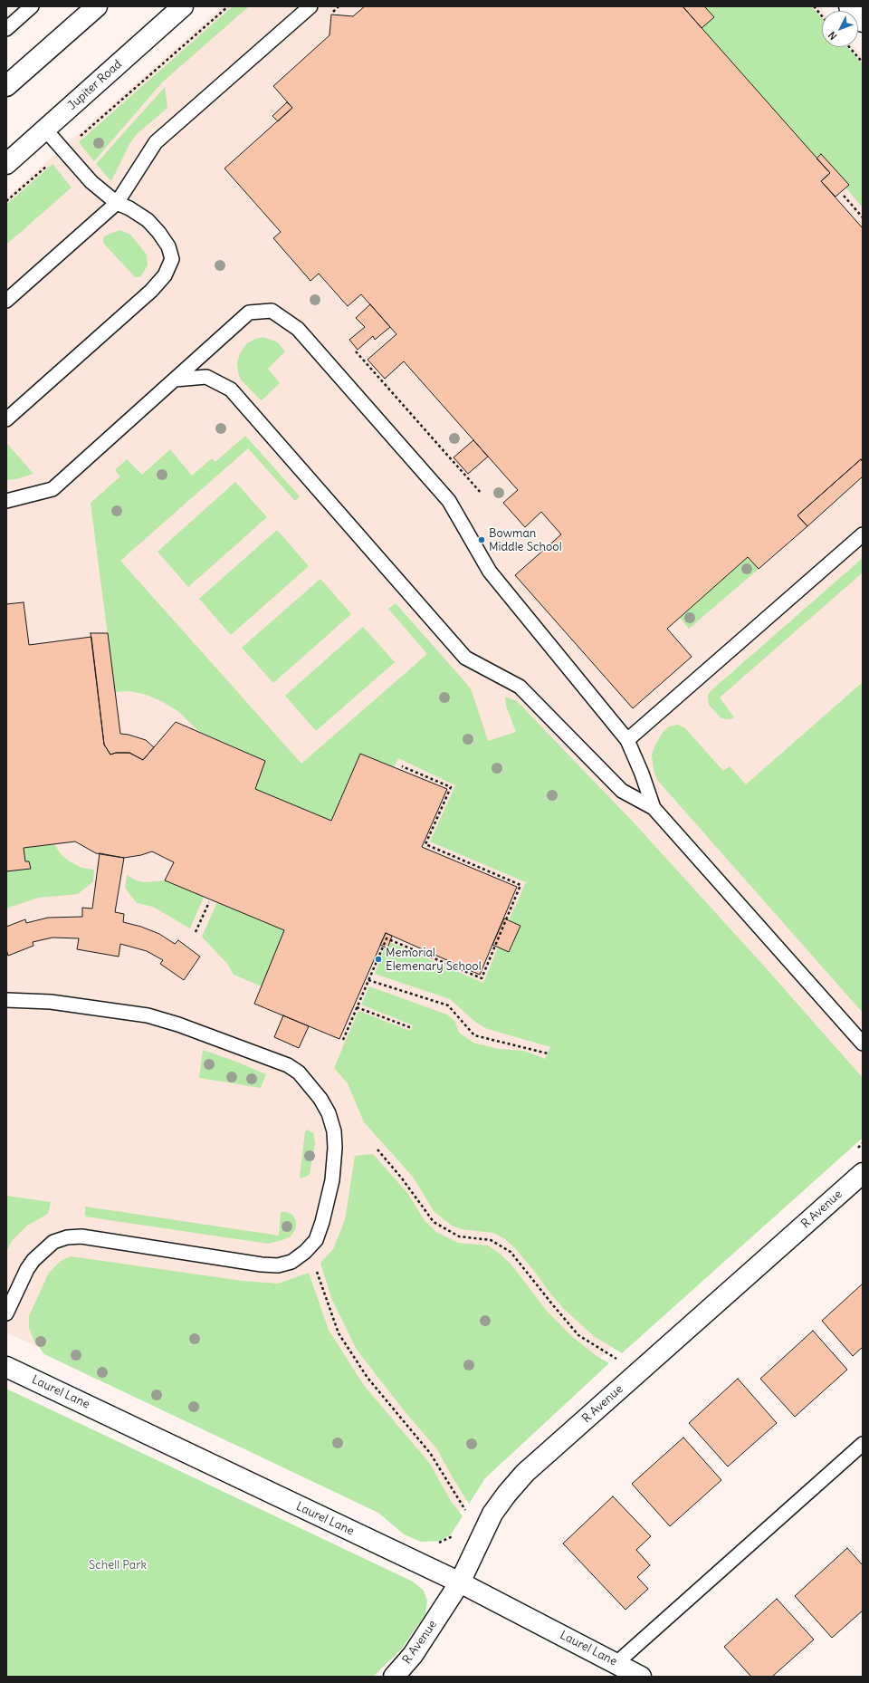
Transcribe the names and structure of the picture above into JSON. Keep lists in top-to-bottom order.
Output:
{
  "streets": {
    "street": ["Jupiter Road", "R Avenue", "Laurel Lane"]
  },
  "crossings": [
    ["R Avenue", "Laurel Lane"]
  ],
  "parks": ["Schell Park"],
  "places": ["Bowman Middle School", "Memorial Elemenary School"],
  "north": "bottom left"
}
